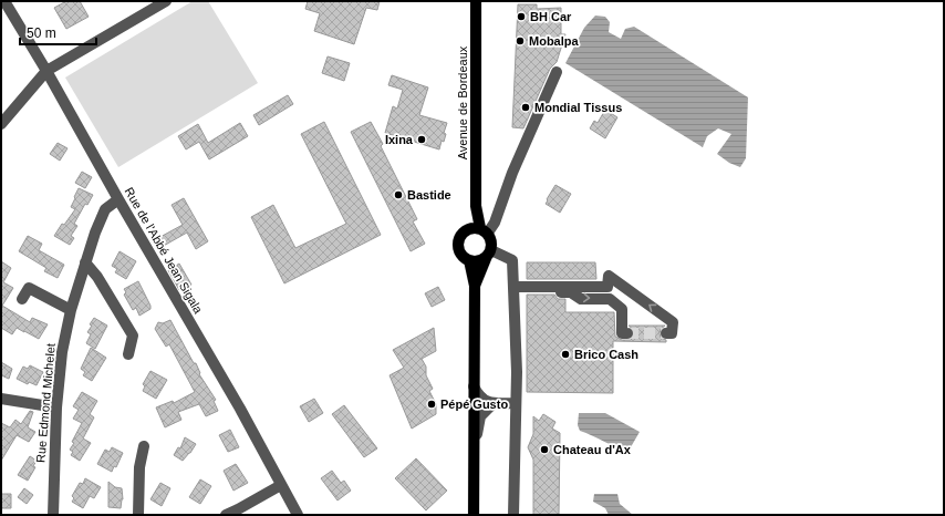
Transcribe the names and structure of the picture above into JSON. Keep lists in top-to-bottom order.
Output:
{
  "streets": {
    "main road": ["Avenue de Bordeaux"],
    "street": ["Rue de l'Abbé Jean Sigala", "Rue Edmond Michelet"]
  },
  "crossings": [
    ["Rue de l'Abbé Jean Sigala", "Rue Edmond Michelet"]
  ],
  "places": [
    "BH Car",
    "Mobalpa",
    "Mondial Tissus",
    "Ixina",
    "Bastide",
    "Brico Cash",
    "Pépé Gusto",
    "Chateau d'Ax"
  ],
  "scale_bar": "50 m"
}
